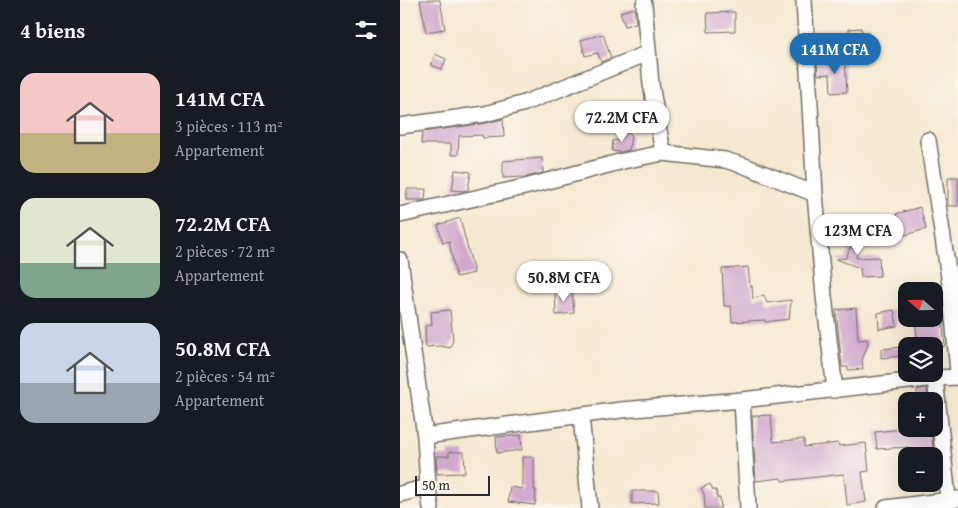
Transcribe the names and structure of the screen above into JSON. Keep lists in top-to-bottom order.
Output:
{
  "scale_bar": "50 m",
  "north": "left",
  "page": {
    "heading": "4 biens",
    "price": [
      "141M CFA",
      "72.2M CFA",
      "123M CFA",
      "50.8M CFA"
    ],
    "list": [
      {
        "name": "141M CFA",
        "note": "3 pièces · 113 m² · Appartement"
      },
      {
        "name": "72.2M CFA",
        "note": "2 pièces · 72 m² · Appartement"
      },
      {
        "name": "50.8M CFA",
        "note": "2 pièces · 54 m² · Appartement"
      }
    ],
    "map_buttons": ["+", "−"],
    "scale": "50 m"
  }
}
